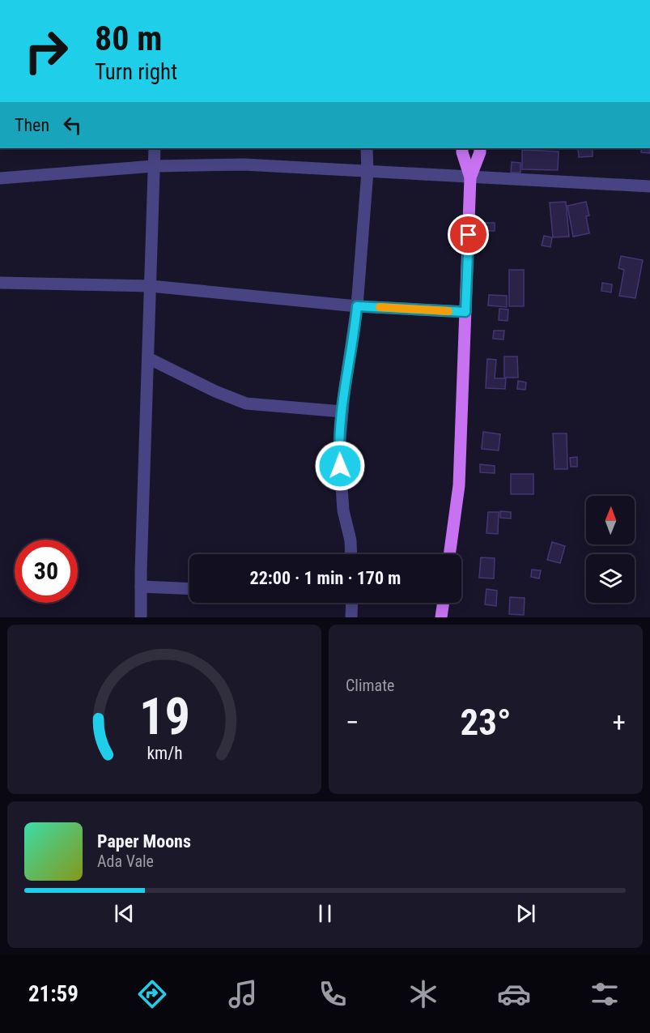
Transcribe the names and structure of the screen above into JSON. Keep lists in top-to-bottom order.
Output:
{
  "north": "top",
  "page": {
    "turn": ["80 m", "Turn right"],
    "then": "Then",
    "limit": "30",
    "trip": "22:00 · 1 min · 170 m",
    "tile": "Climate",
    "heat": ["−", "23°", "+"],
    "song": ["Paper Moons", "Ada Vale"],
    "tabs": "21:59",
    "gauge": ["19", "km/h"]
  }
}
